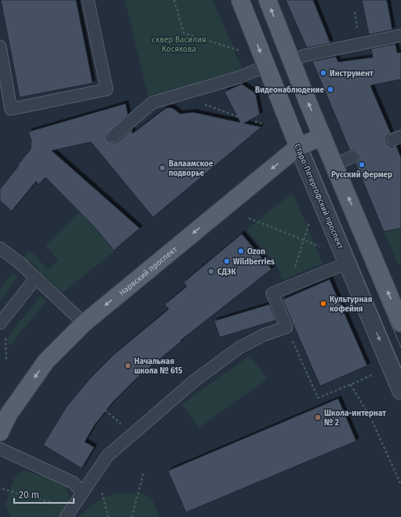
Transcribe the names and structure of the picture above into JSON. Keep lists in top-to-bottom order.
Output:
{
  "streets": {
    "main road": ["Старо-Петергофский проспект", "Нарвский проспект"]
  },
  "crossings": [
    ["Старо-Петергофский проспект", "Нарвский проспект"]
  ],
  "one_way": ["Нарвский проспект"],
  "parks": ["сквер Василия Косякова"],
  "places": [
    "Инструмент",
    "Видеонаблюдение",
    "Русский фермер",
    "Валаамское подворье",
    "Ozon",
    "Wildberries",
    "СДЭК",
    "Культурная кофейня",
    "Начальная школа № 615",
    "Школа-интернат № 2"
  ],
  "scale_bar": "20 m"
}
